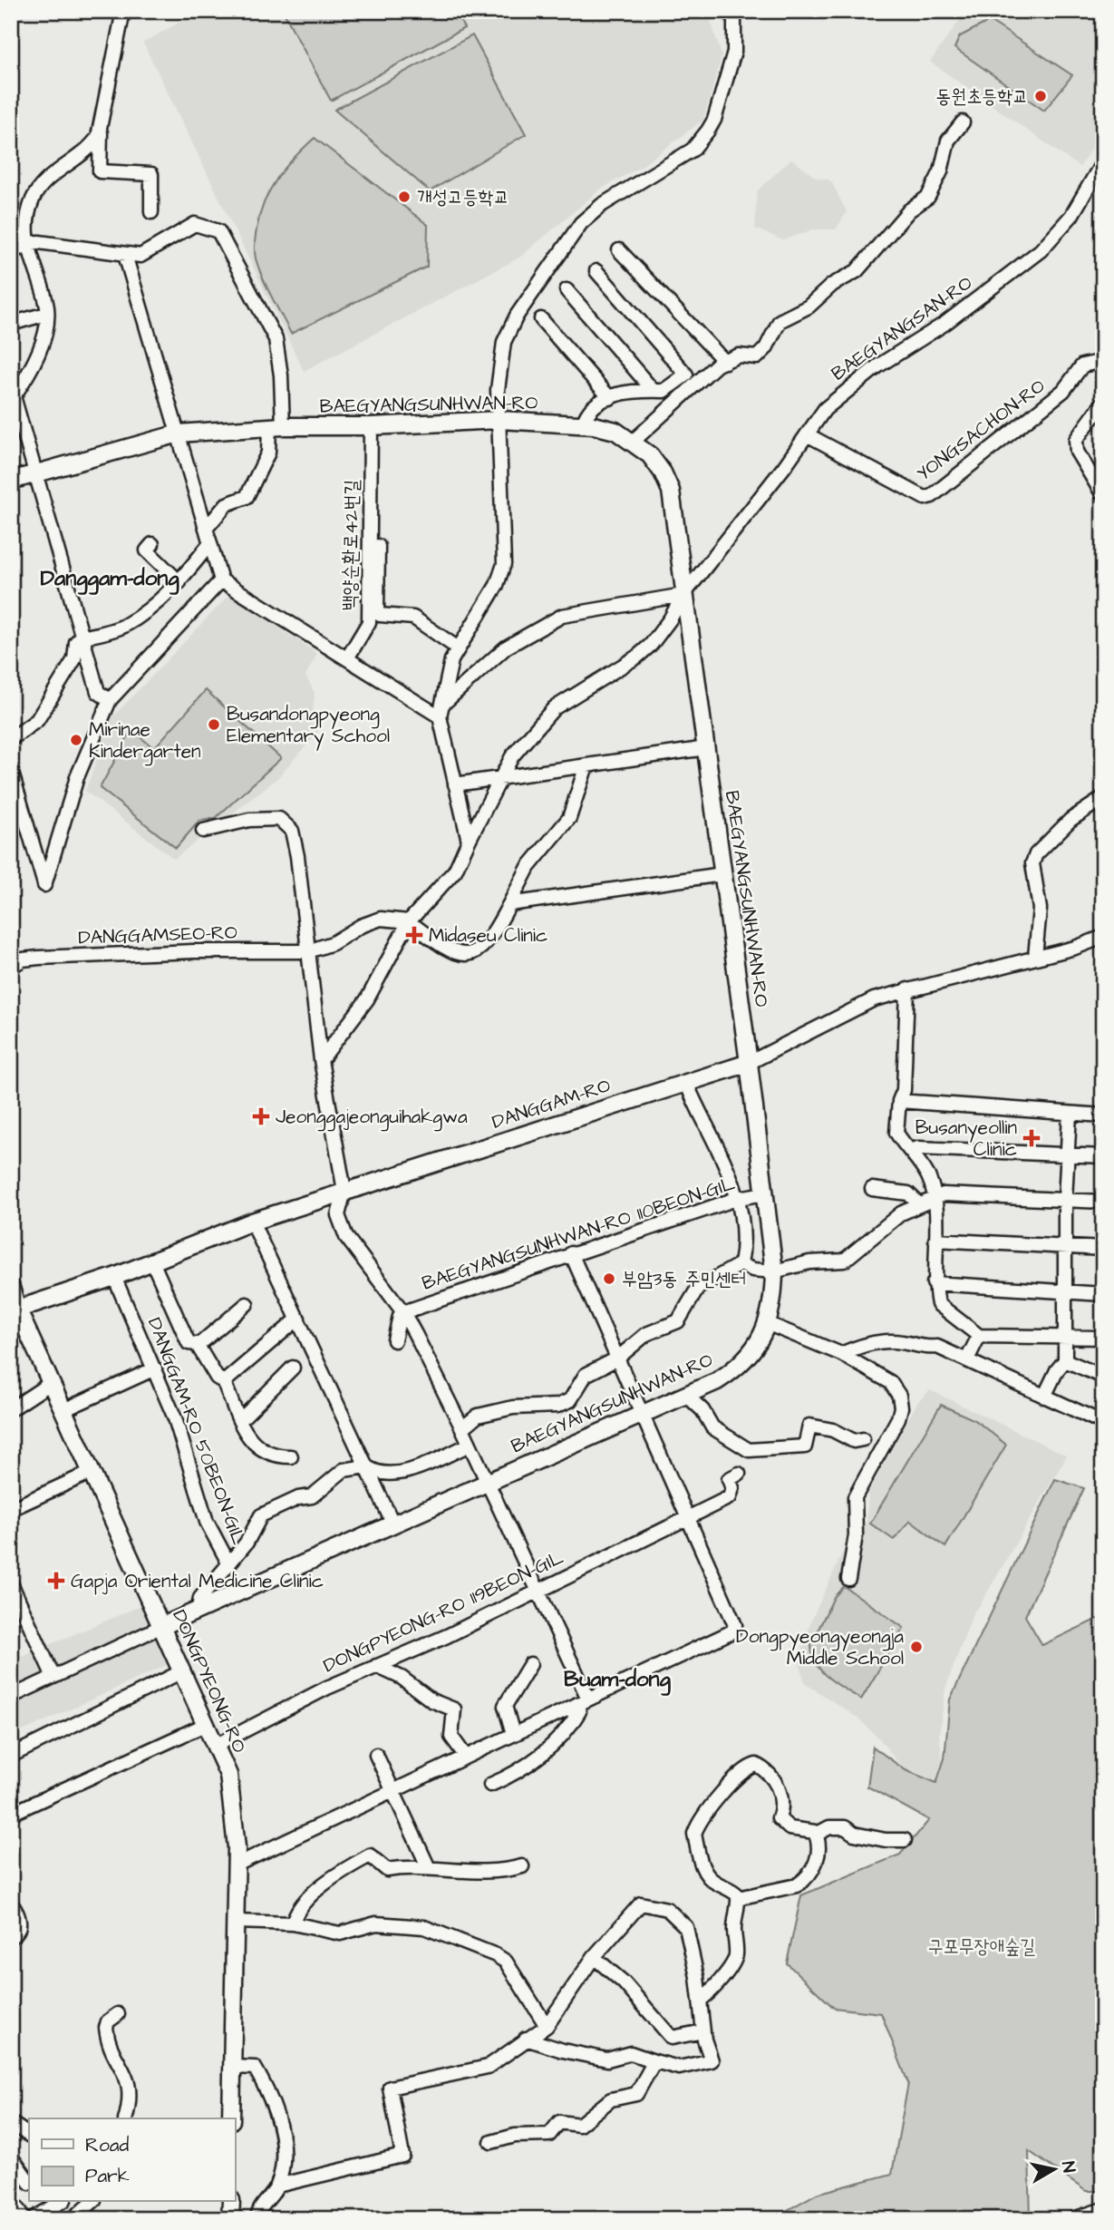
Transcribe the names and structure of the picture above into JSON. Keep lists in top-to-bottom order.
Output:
{
  "streets": {
    "main road": ["BAEGYANGSUNHWAN-RO", "DANGGAM-RO", "DONGPYEONG-RO"],
    "street": [
      "BAEGYANGSAN-RO",
      "YONGSACHON-RO",
      "백양순환로42번길",
      "DANGGAMSEO-RO",
      "BAEGYANGSUNHWAN-RO 110BEON-GIL",
      "DANGGAM-RO 50BEON-GIL",
      "DONGPYEONG-RO 119BEON-GIL"
    ]
  },
  "crossings": [
    ["BAEGYANGSAN-RO", "BAEGYANGSUNHWAN-RO"],
    ["BAEGYANGSAN-RO", "YONGSACHON-RO"],
    ["BAEGYANGSUNHWAN-RO", "백양순환로42번길"],
    ["BAEGYANGSUNHWAN-RO", "DANGGAM-RO"],
    ["BAEGYANGSUNHWAN-RO", "BAEGYANGSUNHWAN-RO 110BEON-GIL"],
    ["BAEGYANGSUNHWAN-RO", "DONGPYEONG-RO"],
    ["DANGGAM-RO", "DANGGAM-RO 50BEON-GIL"],
    ["DANGGAM-RO", "DONGPYEONG-RO"],
    ["DONGPYEONG-RO 119BEON-GIL", "DONGPYEONG-RO"]
  ],
  "districts": ["Danggam-dong", "Buam-dong"],
  "parks": ["구포무장애숲길"],
  "places": {
    "other": [
      "동원초등학교",
      "개성고등학교",
      "Busandongpyeong Elementary School",
      "Mirinae Kindergarten",
      "부암3동 주민센터",
      "Dongpyeongyeongja Middle School"
    ],
    "health": [
      "Midaseu Clinic",
      "Jeonggajeonguihakgwa",
      "Busanyeollin Clinic",
      "Gapja Oriental Medicine Clinic"
    ]
  },
  "legend": ["Road", "Park"],
  "north": "right"
}
